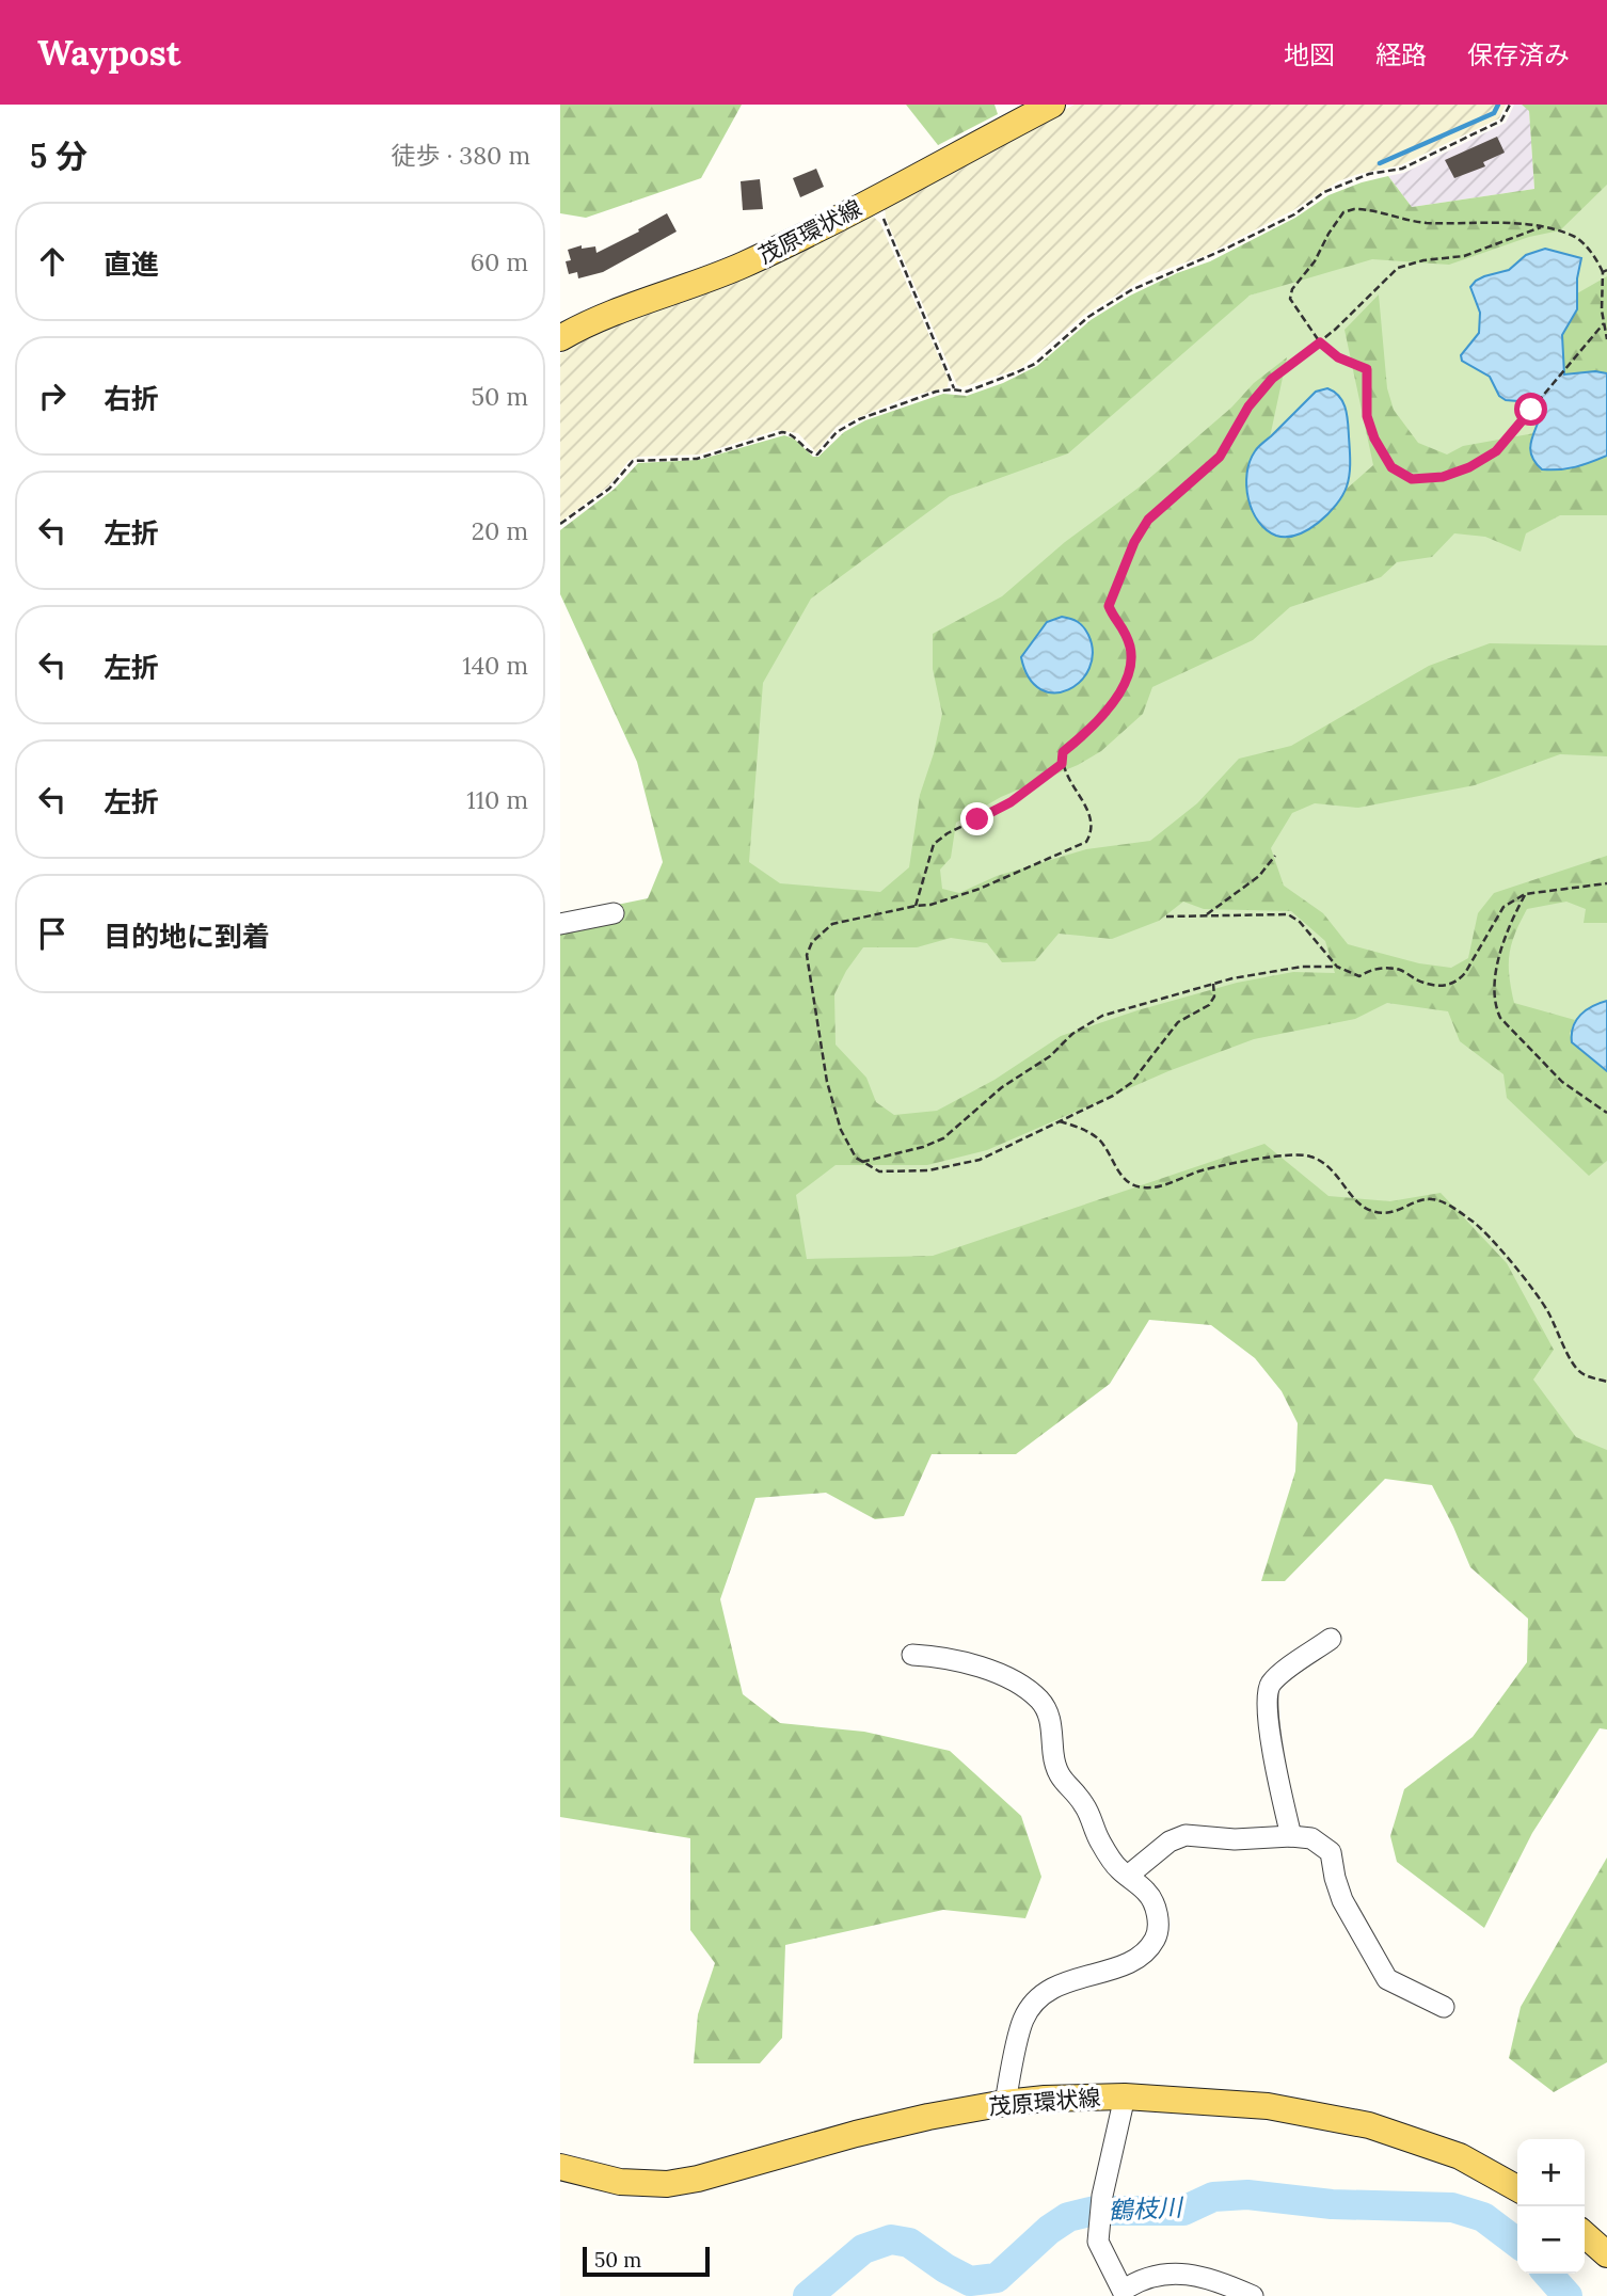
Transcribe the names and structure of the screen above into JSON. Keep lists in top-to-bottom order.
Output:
{
  "streets": {
    "main road": ["茂原環状線"]
  },
  "water": ["鶴枝川"],
  "scale_bar": "50 m",
  "page": {
    "header": "Waypost",
    "nav": ["地図", "経路", "保存済み"],
    "heading": ["5 分", "徒歩 · 380 m"],
    "list": [
      ["直進", "60 m"],
      ["右折", "50 m"],
      ["左折", "20 m"],
      ["左折", "140 m"],
      ["左折", "110 m"],
      "目的地に到着"
    ],
    "map_buttons": ["+", "−"],
    "scale": "50 m"
  }
}
